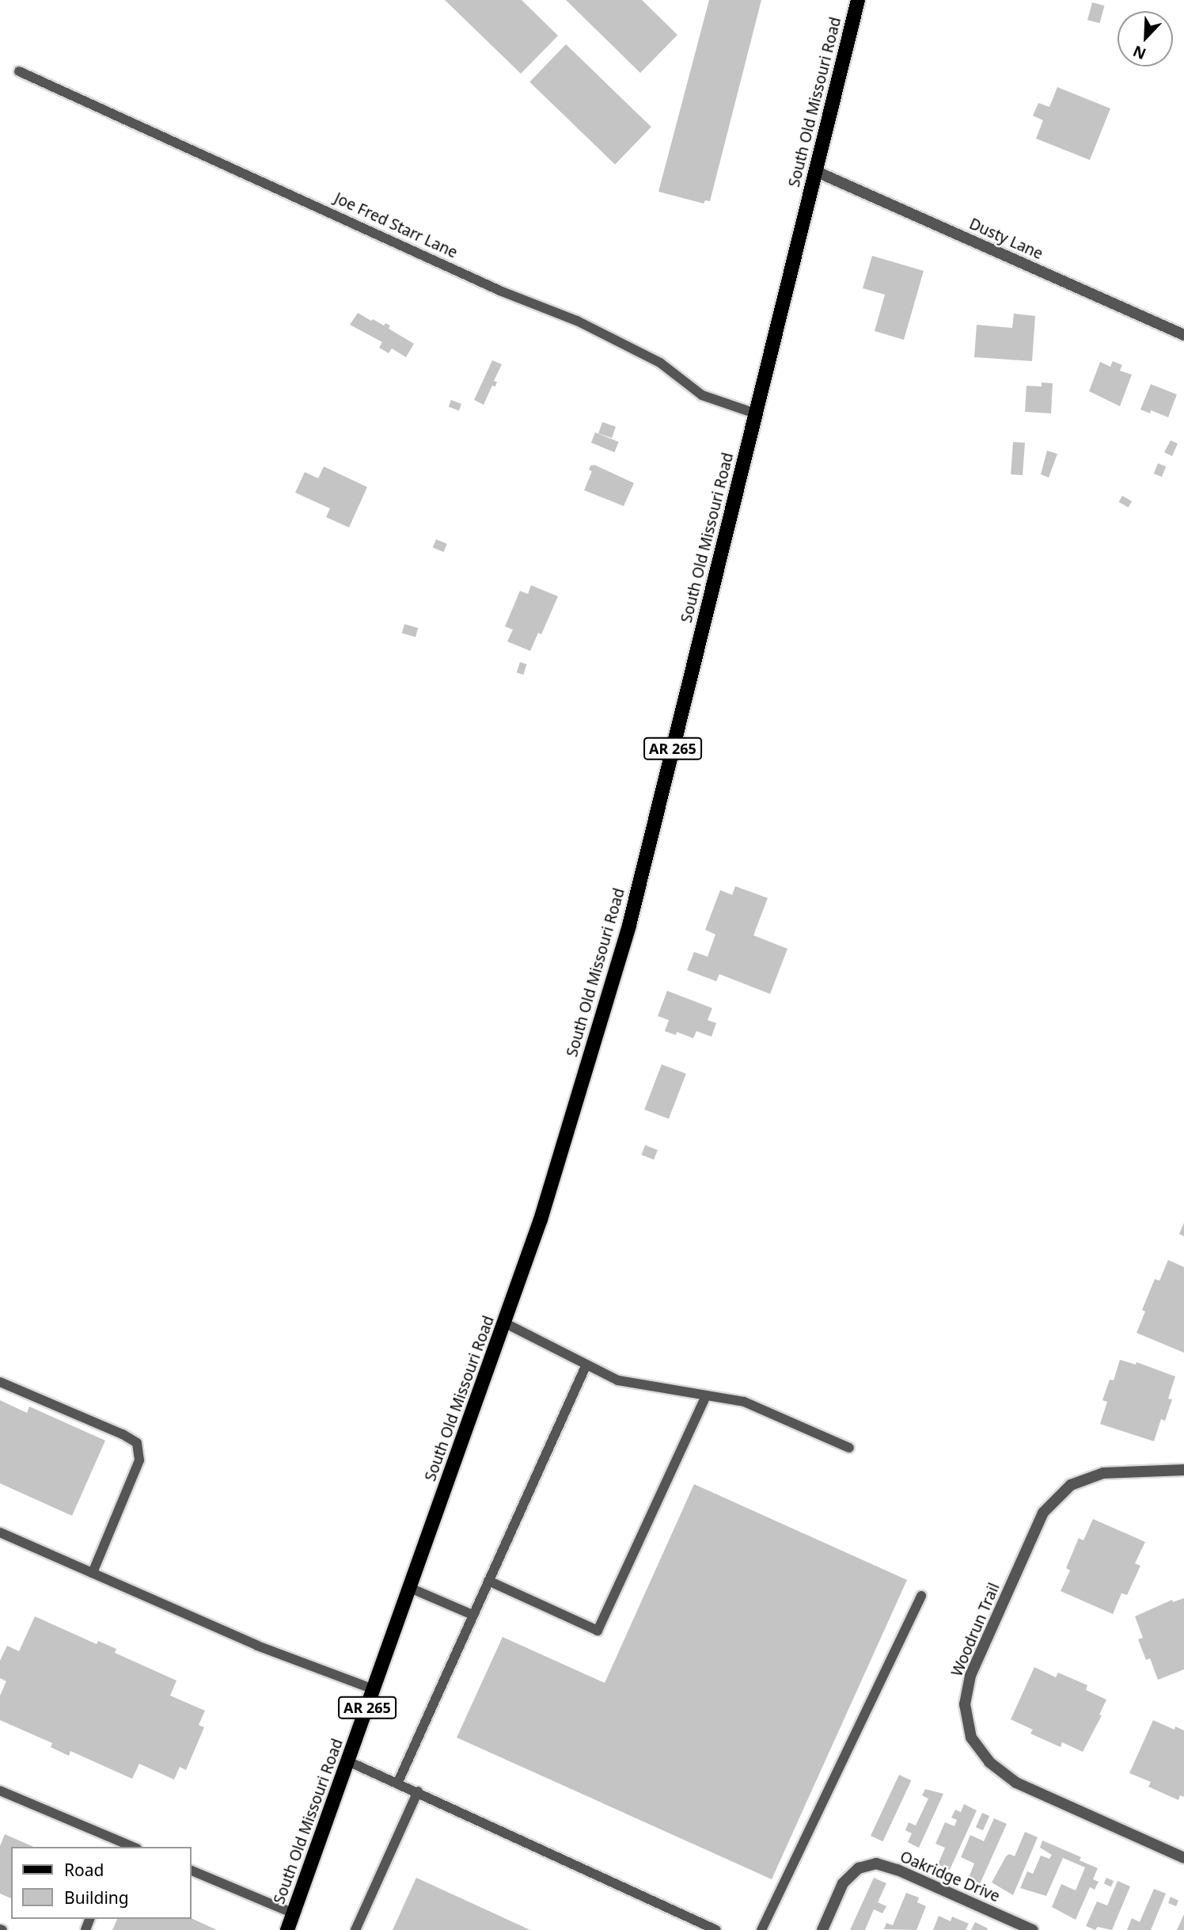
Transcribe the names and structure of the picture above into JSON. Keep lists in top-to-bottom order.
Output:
{
  "streets": {
    "main road": ["South Old Missouri Road", "AR 265"],
    "street": ["Dusty Lane", "Woodrun Trail", "Oakridge Drive"],
    "lane": ["Joe Fred Starr Lane"]
  },
  "crossings": [
    ["South Old Missouri Road", "Joe Fred Starr Lane"],
    ["South Old Missouri Road", "Dusty Lane"]
  ],
  "legend": ["Road", "Building"],
  "north": "bottom left"
}
